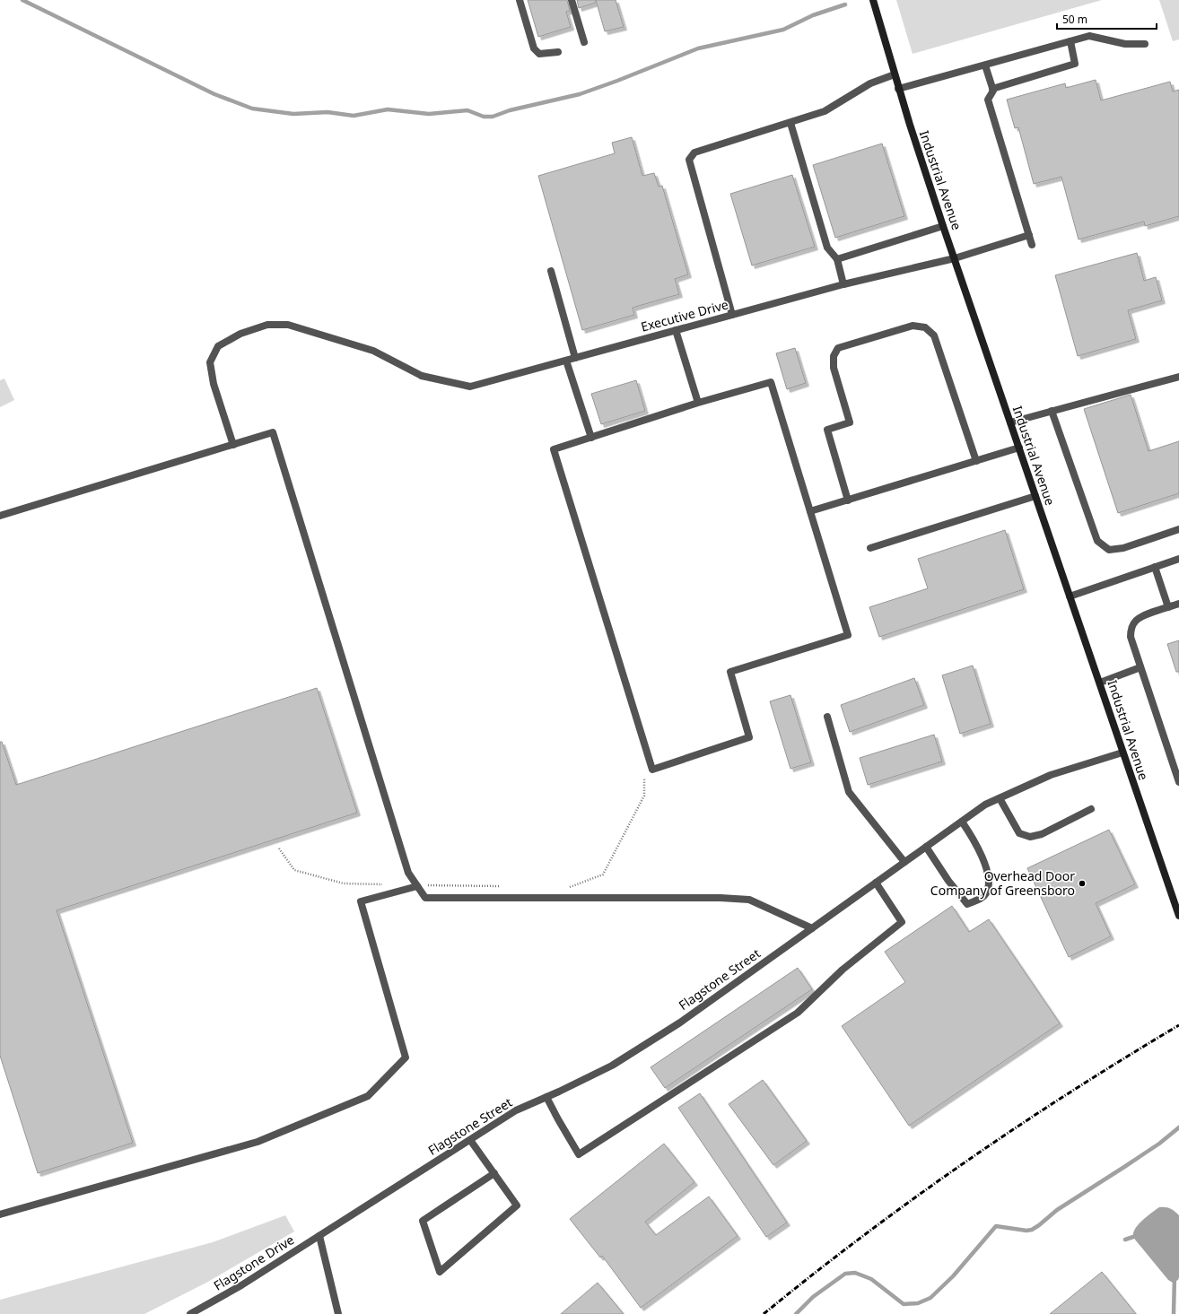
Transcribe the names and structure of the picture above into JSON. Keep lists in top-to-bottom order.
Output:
{
  "streets": {
    "main road": ["Industrial Avenue"],
    "street": ["Executive Drive", "Flagstone Street", "Flagstone Drive"]
  },
  "crossings": [
    ["Industrial Avenue", "Executive Drive"],
    ["Industrial Avenue", "Flagstone Street"],
    ["Flagstone Street", "Flagstone Drive"]
  ],
  "places": ["Overhead Door Company of Greensboro"],
  "scale_bar": "50 m"
}
